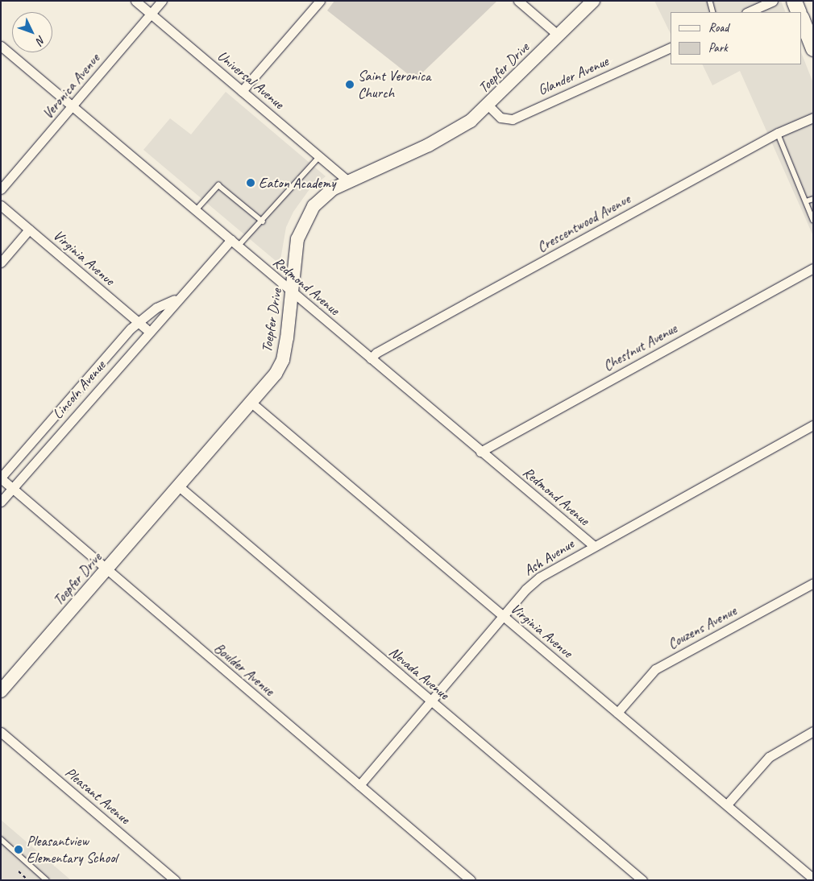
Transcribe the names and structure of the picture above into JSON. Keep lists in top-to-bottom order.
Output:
{
  "streets": {
    "street": [
      "Toepfer Drive",
      "Glander Avenue",
      "Universal Avenue",
      "Veronica Avenue",
      "Crescentwood Avenue",
      "Virginia Avenue",
      "Redmond Avenue",
      "Chestnut Avenue",
      "Lincoln Avenue",
      "Ash Avenue",
      "Couzens Avenue",
      "Boulder Avenue",
      "Nevada Avenue",
      "Pleasant Avenue"
    ]
  },
  "crossings": [
    ["Toepfer Drive", "Glander Avenue"],
    ["Toepfer Drive", "Universal Avenue"],
    ["Toepfer Drive", "Virginia Avenue"],
    ["Toepfer Drive", "Redmond Avenue"],
    ["Toepfer Drive", "Boulder Avenue"],
    ["Toepfer Drive", "Nevada Avenue"],
    ["Universal Avenue", "Veronica Avenue"],
    ["Veronica Avenue", "Redmond Avenue"],
    ["Crescentwood Avenue", "Redmond Avenue"],
    ["Virginia Avenue", "Lincoln Avenue"],
    ["Virginia Avenue", "Ash Avenue"],
    ["Virginia Avenue", "Couzens Avenue"],
    ["Redmond Avenue", "Chestnut Avenue"],
    ["Redmond Avenue", "Lincoln Avenue"],
    ["Redmond Avenue", "Ash Avenue"],
    ["Lincoln Avenue", "Boulder Avenue"],
    ["Ash Avenue", "Boulder Avenue"],
    ["Ash Avenue", "Nevada Avenue"]
  ],
  "places": ["Saint Veronica Church", "Eaton Academy", "Pleasantview Elementary School"],
  "legend": ["Road", "Park"],
  "north": "bottom right"
}
